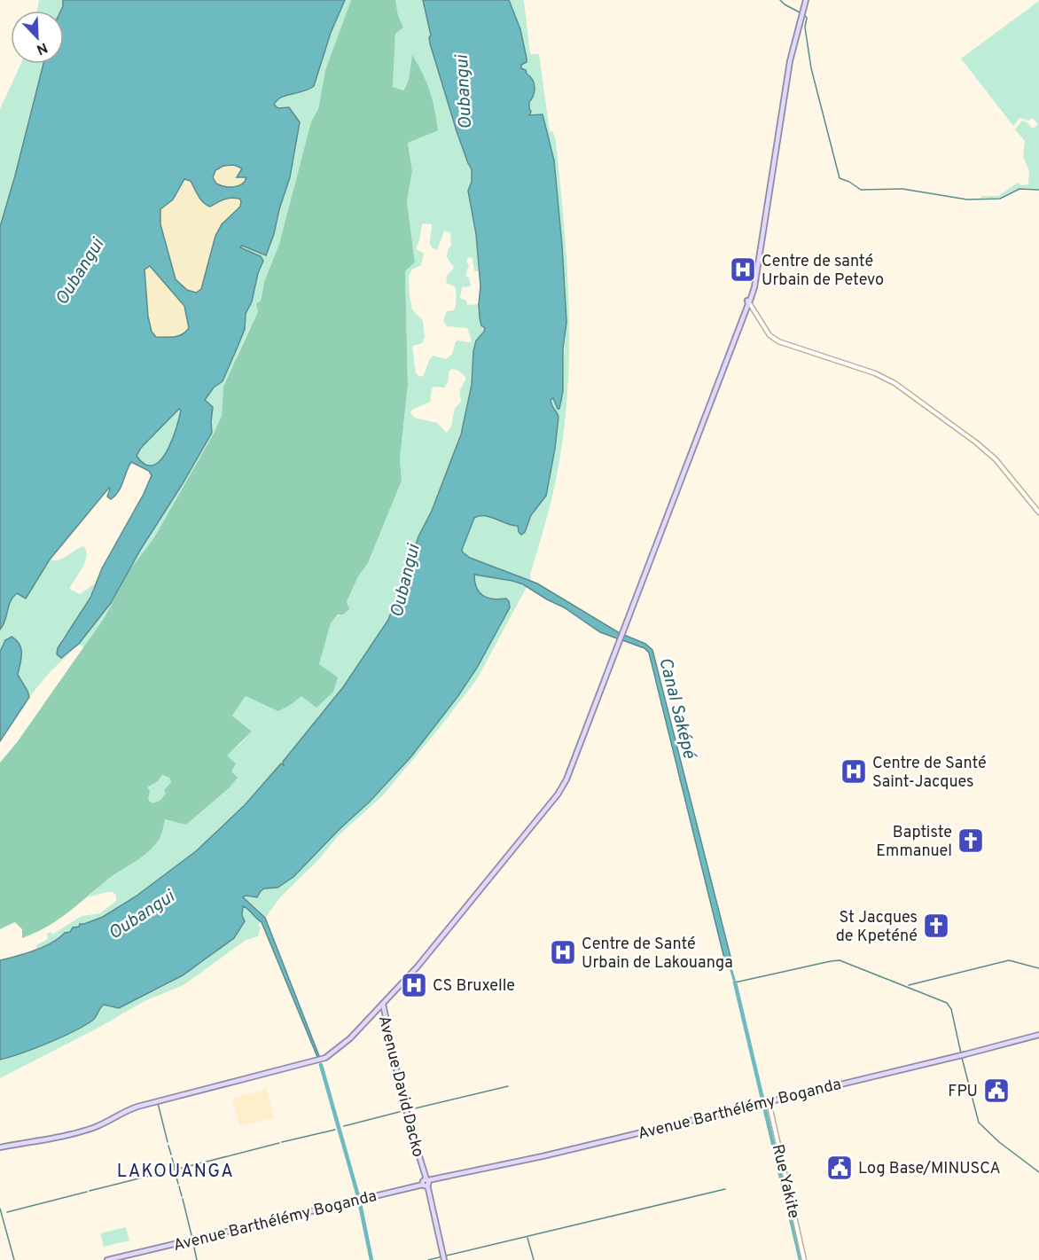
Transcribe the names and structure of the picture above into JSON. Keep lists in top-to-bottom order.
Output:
{
  "streets": {
    "main road": ["Avenue David Dacko", "Avenue Barthélémy Boganda", "Rue Yakite"]
  },
  "crossings": [
    ["Avenue David Dacko", "Avenue Barthélémy Boganda"],
    ["Avenue Barthélémy Boganda", "Rue Yakite"]
  ],
  "districts": ["LAKOUANGA"],
  "water": ["Oubangui", "Canal Saképé"],
  "places": {
    "hospital": [
      "Centre de santé Urbain de Petevo",
      "Centre de Santé Saint-Jacques",
      "Centre de Santé Urbain de Lakouanga",
      "CS Bruxelle"
    ],
    "church": ["Baptiste Emmanuel", "St Jacques de Kpeténé"],
    "public building": ["FPU", "Log Base/MINUSCA"]
  },
  "north": "bottom right"
}
